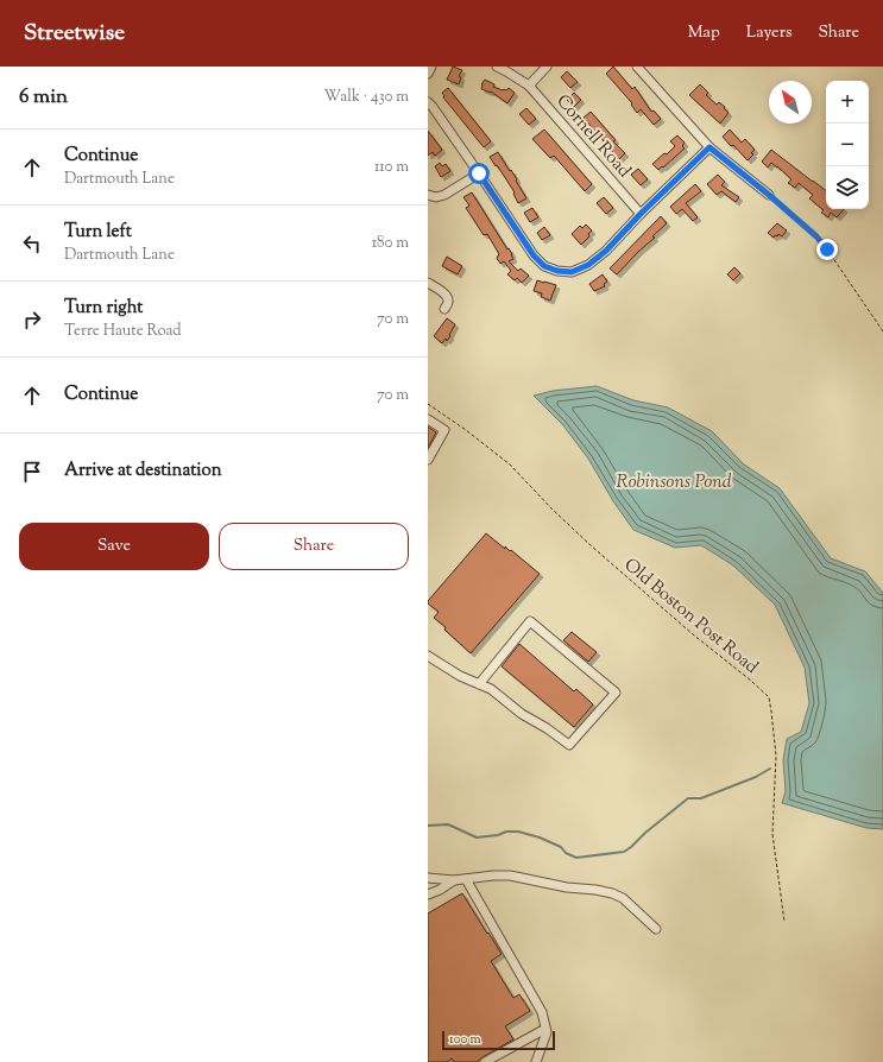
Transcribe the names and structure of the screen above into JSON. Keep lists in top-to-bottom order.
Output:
{
  "streets": {
    "street": ["Cornell Road"],
    "path": ["Old Boston Post Road"]
  },
  "water": ["Robinsons Pond"],
  "scale_bar": "100 m",
  "north": "top left",
  "page": {
    "header": "Streetwise",
    "nav": ["Map", "Layers", "Share"],
    "heading": ["6 min", "Walk · 430 m"],
    "map_buttons": ["+", "−"],
    "list": [
      ["Continue", "Dartmouth Lane", "110 m"],
      ["Turn left", "Dartmouth Lane", "180 m"],
      ["Turn right", "Terre Haute Road", "70 m"],
      ["Continue", "70 m"],
      "Arrive at destination"
    ],
    "buttons": ["Save", "Share"],
    "scale": "100 m"
  }
}
